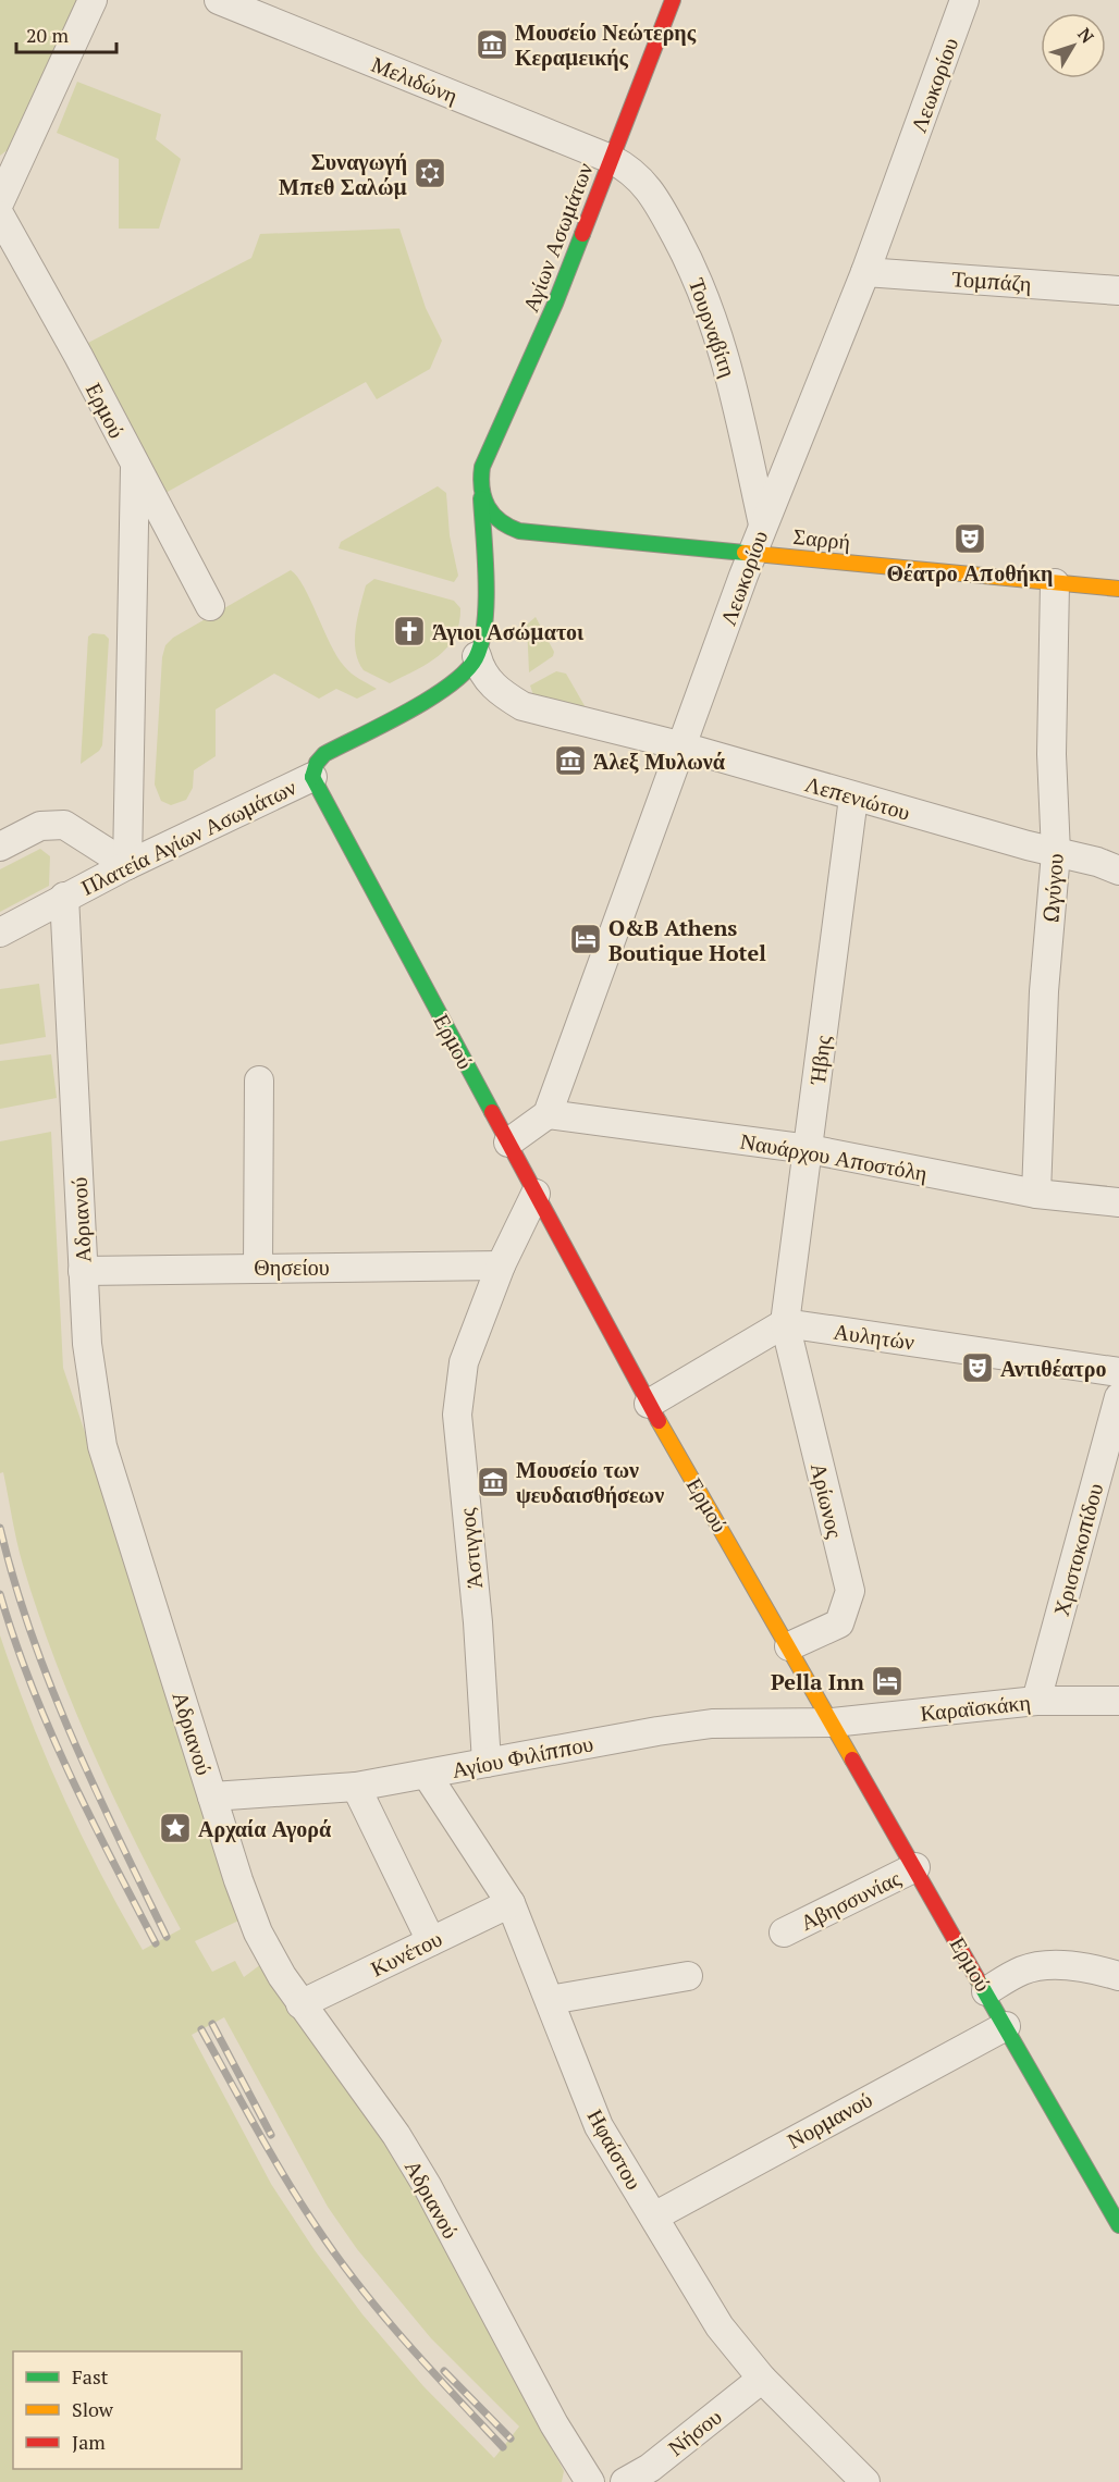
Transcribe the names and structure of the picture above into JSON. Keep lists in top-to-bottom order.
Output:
{
  "streets": {
    "street": [
      "Μελιδώνη",
      "Λεωκορίου",
      "Αγίων Ασωμάτων",
      "Τομπάζη",
      "Τουρναβίτη",
      "Ερμού",
      "Σαρρή",
      "Λεπενιώτου",
      "Πλατεία Αγίων Ασωμάτων",
      "Ωγύγου",
      "Ήβης",
      "Ναυάρχου Αποστόλη",
      "Αδριανού",
      "Θησείου",
      "Αυλητών",
      "Αρίωνος",
      "Άστιγγος",
      "Χριστοκοπίδου",
      "Καραϊσκάκη",
      "Αγίου Φιλίππου",
      "Αβησσυνίας",
      "Κυνέτου",
      "Νορμανού",
      "Ηφαίστου",
      "Νήσου"
    ]
  },
  "crossings": [
    ["Μελιδώνη", "Αγίων Ασωμάτων"],
    ["Μελιδώνη", "Τουρναβίτη"],
    ["Λεωκορίου", "Τομπάζη"],
    ["Λεωκορίου", "Τουρναβίτη"],
    ["Λεωκορίου", "Σαρρή"],
    ["Λεωκορίου", "Λεπενιώτου"],
    ["Λεωκορίου", "Ναυάρχου Αποστόλη"],
    ["Αγίων Ασωμάτων", "Τουρναβίτη"],
    ["Ερμού", "Πλατεία Αγίων Ασωμάτων"],
    ["Ερμού", "Αρίωνος"],
    ["Ερμού", "Άστιγγος"],
    ["Ερμού", "Καραϊσκάκη"],
    ["Ερμού", "Αγίου Φιλίππου"],
    ["Ερμού", "Αβησσυνίας"],
    ["Ερμού", "Νορμανού"],
    ["Σαρρή", "Πλατεία Αγίων Ασωμάτων"],
    ["Σαρρή", "Ωγύγου"],
    ["Λεπενιώτου", "Πλατεία Αγίων Ασωμάτων"],
    ["Λεπενιώτου", "Ωγύγου"],
    ["Λεπενιώτου", "Ήβης"],
    ["Πλατεία Αγίων Ασωμάτων", "Αδριανού"],
    ["Ωγύγου", "Ναυάρχου Αποστόλη"],
    ["Ήβης", "Ναυάρχου Αποστόλη"],
    ["Ήβης", "Αυλητών"],
    ["Ήβης", "Αρίωνος"],
    ["Αδριανού", "Θησείου"],
    ["Αδριανού", "Αγίου Φιλίππου"],
    ["Αδριανού", "Κυνέτου"],
    ["Θησείου", "Άστιγγος"],
    ["Αυλητών", "Αρίωνος"],
    ["Άστιγγος", "Αγίου Φιλίππου"],
    ["Χριστοκοπίδου", "Καραϊσκάκη"],
    ["Καραϊσκάκη", "Αγίου Φιλίππου"],
    ["Αγίου Φιλίππου", "Ηφαίστου"],
    ["Κυνέτου", "Ηφαίστου"],
    ["Νορμανού", "Ηφαίστου"],
    ["Ηφαίστου", "Νήσου"]
  ],
  "places": {
    "museum": ["Μουσείο Νεώτερης Κεραμεικής", "Άλεξ Μυλωνά", "Μουσείο των ψευδαισθήσεων"],
    "synagogue": ["Συναγωγή Μπεθ Σαλώμ"],
    "theatre": ["Θέατρο Αποθήκη", "Αντιθέατρο"],
    "church": ["Άγιοι Ασώματοι"],
    "hotel": ["O&B Athens Boutique Hotel", "Pella Inn"],
    "place": ["Αρχαία Αγορά"]
  },
  "legend": ["Fast", "Slow", "Jam"],
  "scale_bar": "20 m",
  "north": "top right"
}
